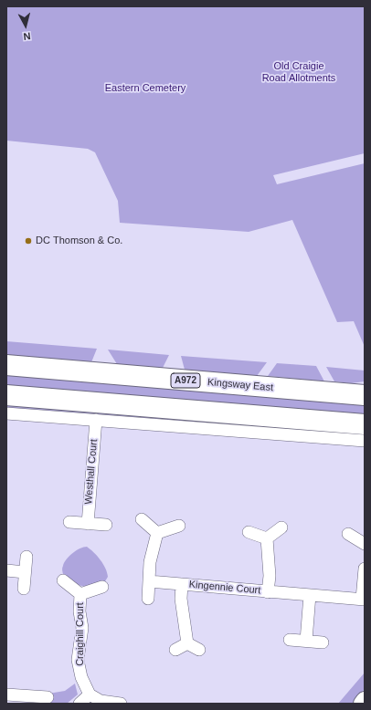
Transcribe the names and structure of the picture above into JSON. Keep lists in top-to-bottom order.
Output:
{
  "streets": {
    "highway": ["A972", "Kingsway East"],
    "street": ["Westhall Court", "Kingennie Court", "Craighill Court"]
  },
  "parks": ["Old Craigie Road Allotments", "Eastern Cemetery"],
  "places": ["DC Thomson & Co."],
  "north": "bottom"
}
